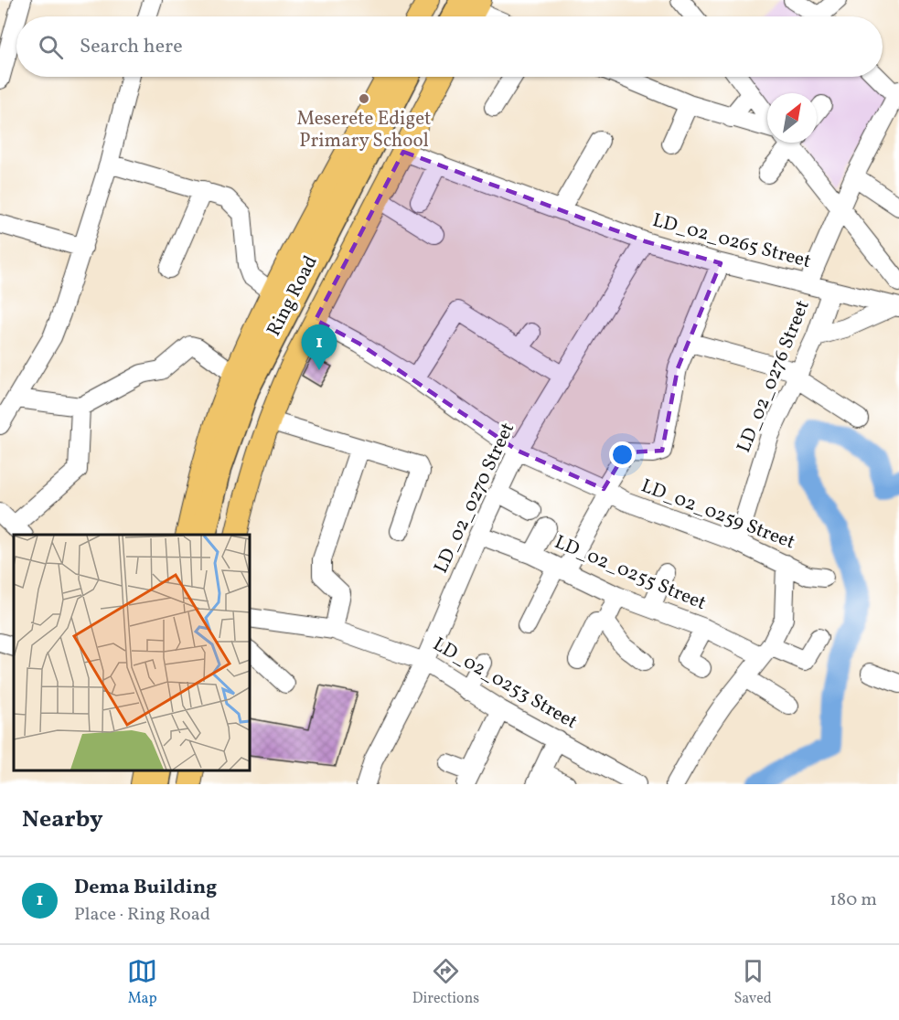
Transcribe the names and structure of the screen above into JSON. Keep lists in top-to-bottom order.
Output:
{
  "streets": {
    "highway": ["Ring Road"],
    "street": [
      "LD_02_0265 Street",
      "LD_02_0276 Street",
      "LD_02_0270 Street",
      "LD_02_0259 Street",
      "LD_02_0255 Street",
      "LD_02_0253 Street"
    ]
  },
  "crossings": [
    ["LD_02_0265 Street", "LD_02_0276 Street"],
    ["LD_02_0265 Street", "LD_02_0270 Street"],
    ["LD_02_0276 Street", "LD_02_0259 Street"],
    ["LD_02_0270 Street", "LD_02_0259 Street"],
    ["LD_02_0270 Street", "LD_02_0255 Street"],
    ["LD_02_0270 Street", "LD_02_0253 Street"]
  ],
  "places": ["Meserete Ediget Primary School"],
  "north": "top right",
  "page": {
    "search": "Search here",
    "pins": "1",
    "heading": "Nearby",
    "list": [
      {
        "mark": "1",
        "name": "Dema Building",
        "note": "Place · Ring Road",
        "value": "180 m"
      }
    ],
    "nav": ["Map", "Directions", "Saved"]
  }
}
